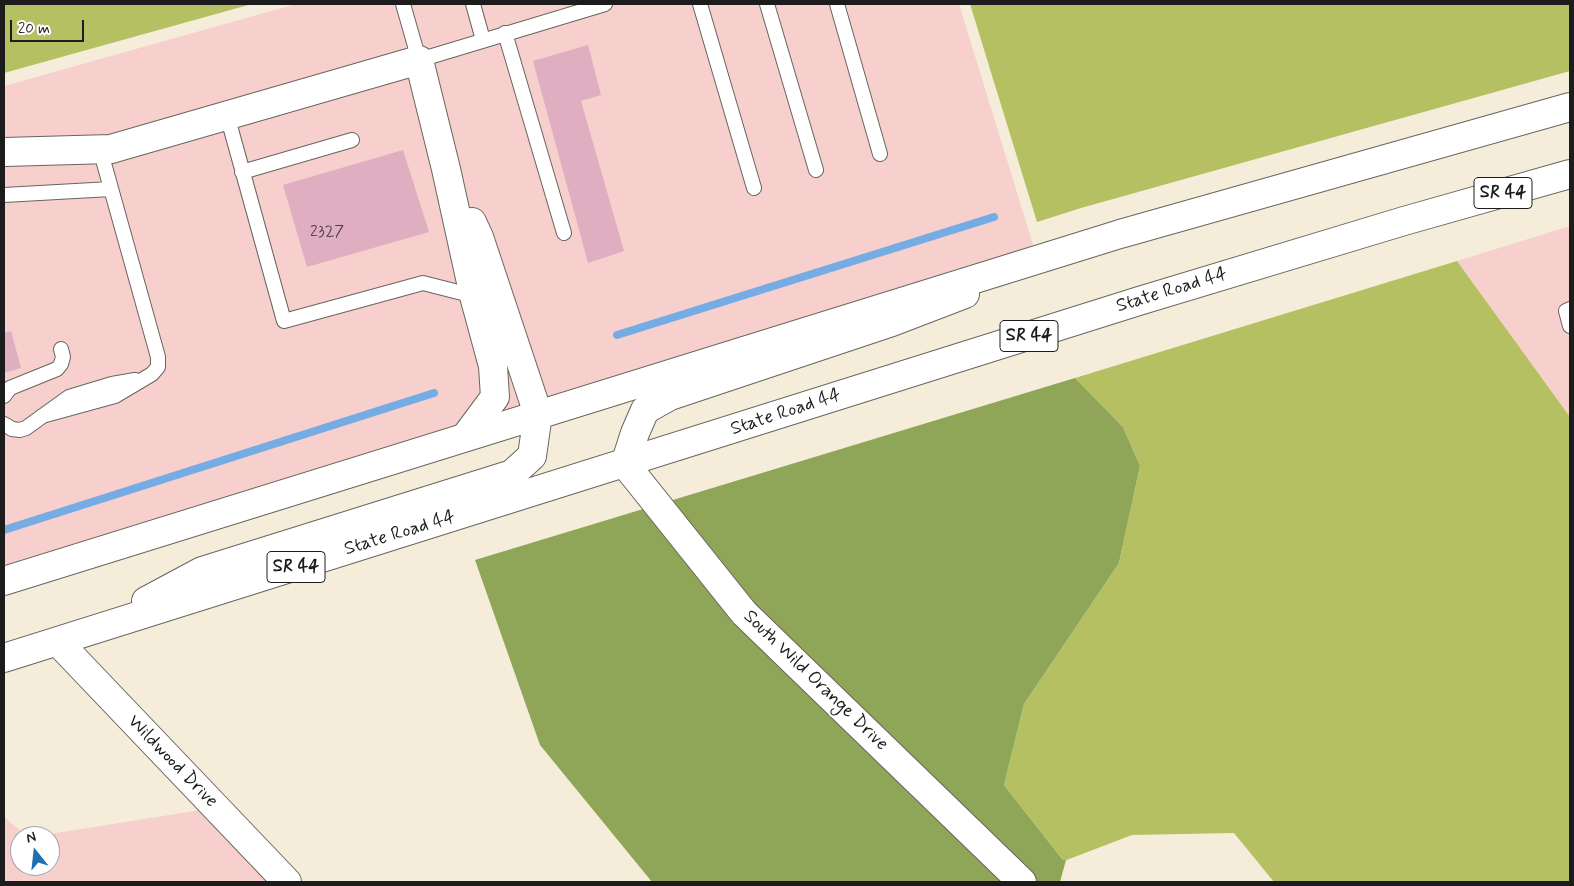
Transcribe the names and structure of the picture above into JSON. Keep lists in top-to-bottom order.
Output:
{
  "streets": {
    "main road": [
      "SR 44",
      "State Road 44",
      "South Wild Orange Drive",
      "Wildwood Drive"
    ]
  },
  "crossings": [
    ["State Road 44", "South Wild Orange Drive"],
    ["State Road 44", "Wildwood Drive"]
  ],
  "house_numbers": ["2327"],
  "scale_bar": "20 m",
  "north": "top"
}
